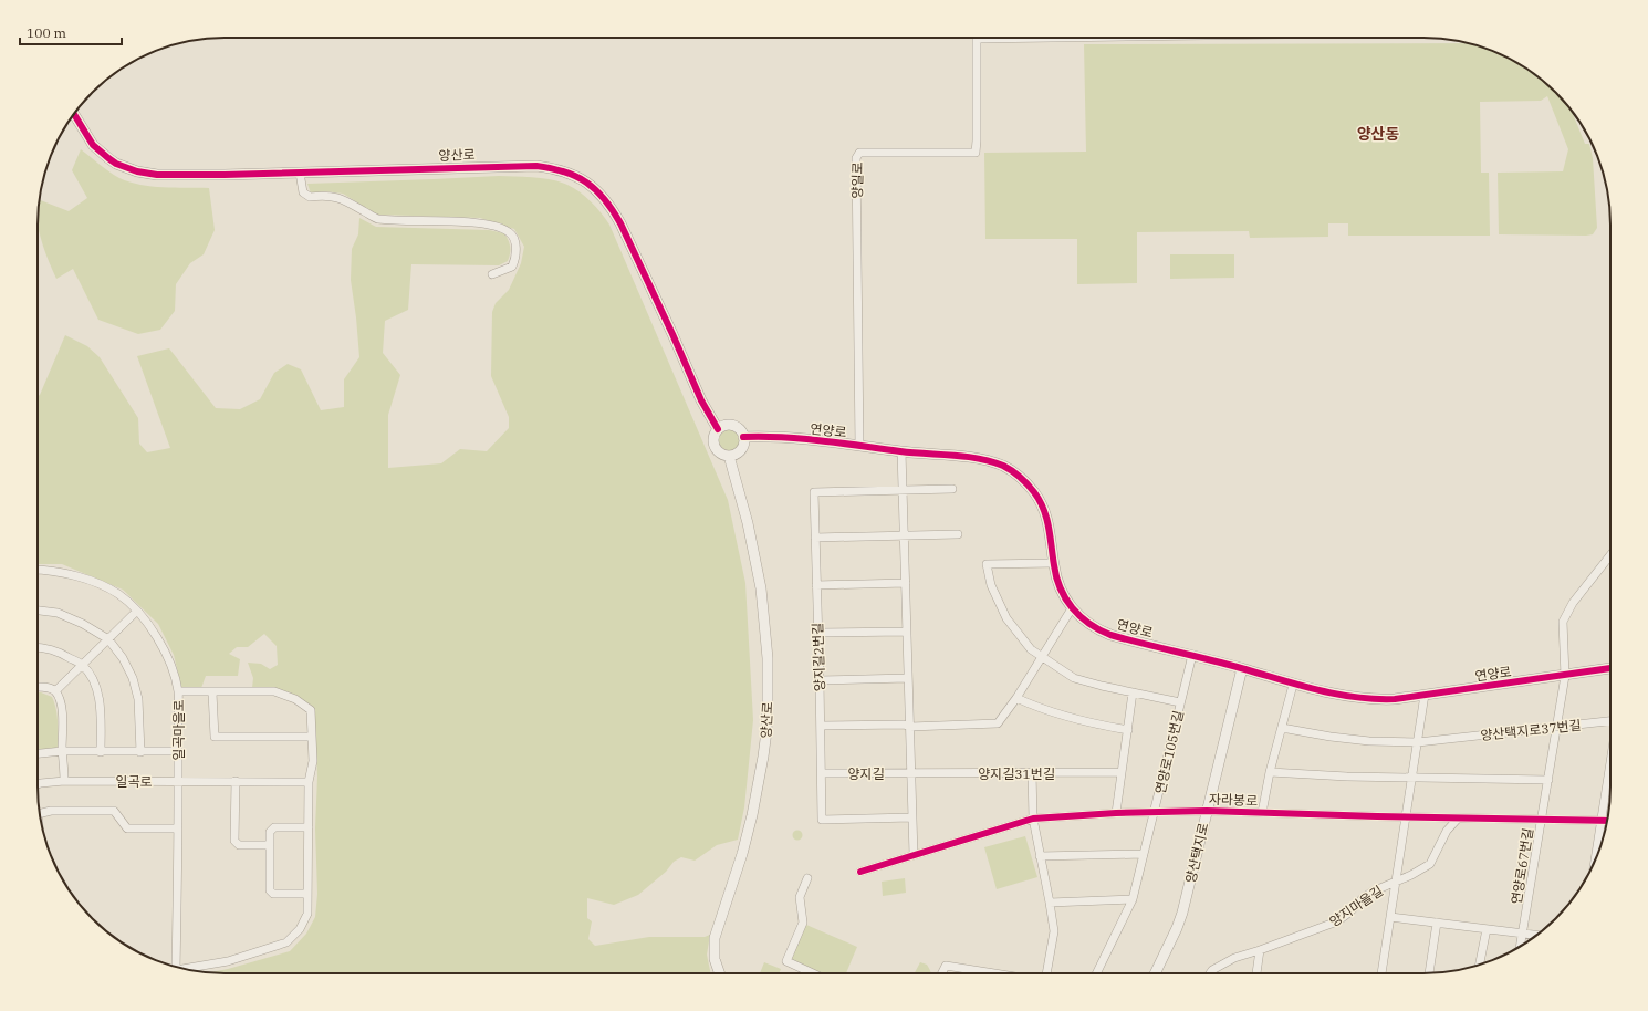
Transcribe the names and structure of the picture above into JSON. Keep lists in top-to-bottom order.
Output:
{
  "streets": {
    "street": [
      "양산로",
      "양일로",
      "연양로",
      "양지길2번길",
      "일곡마을로",
      "양산택지로37번길",
      "연양로105번길",
      "양지길",
      "양지길31번길",
      "일곡로",
      "자라봉로",
      "양산택지로",
      "연양로67번길",
      "양지마을길"
    ]
  },
  "crossings": [
    ["양산로", "연양로"],
    ["양일로", "연양로"],
    ["연양로", "연양로105번길"],
    ["연양로", "양산택지로"],
    ["연양로", "연양로67번길"],
    ["양지길2번길", "양지길"],
    ["일곡마을로", "일곡로"],
    ["양산택지로37번길", "자라봉로"],
    ["양산택지로37번길", "연양로67번길"],
    ["연양로105번길", "자라봉로"],
    ["양지길", "양지길31번길"],
    ["자라봉로", "양산택지로"],
    ["자라봉로", "연양로67번길"],
    ["자라봉로", "양지마을길"]
  ],
  "districts": ["양산동"],
  "scale_bar": "100 m"
}
